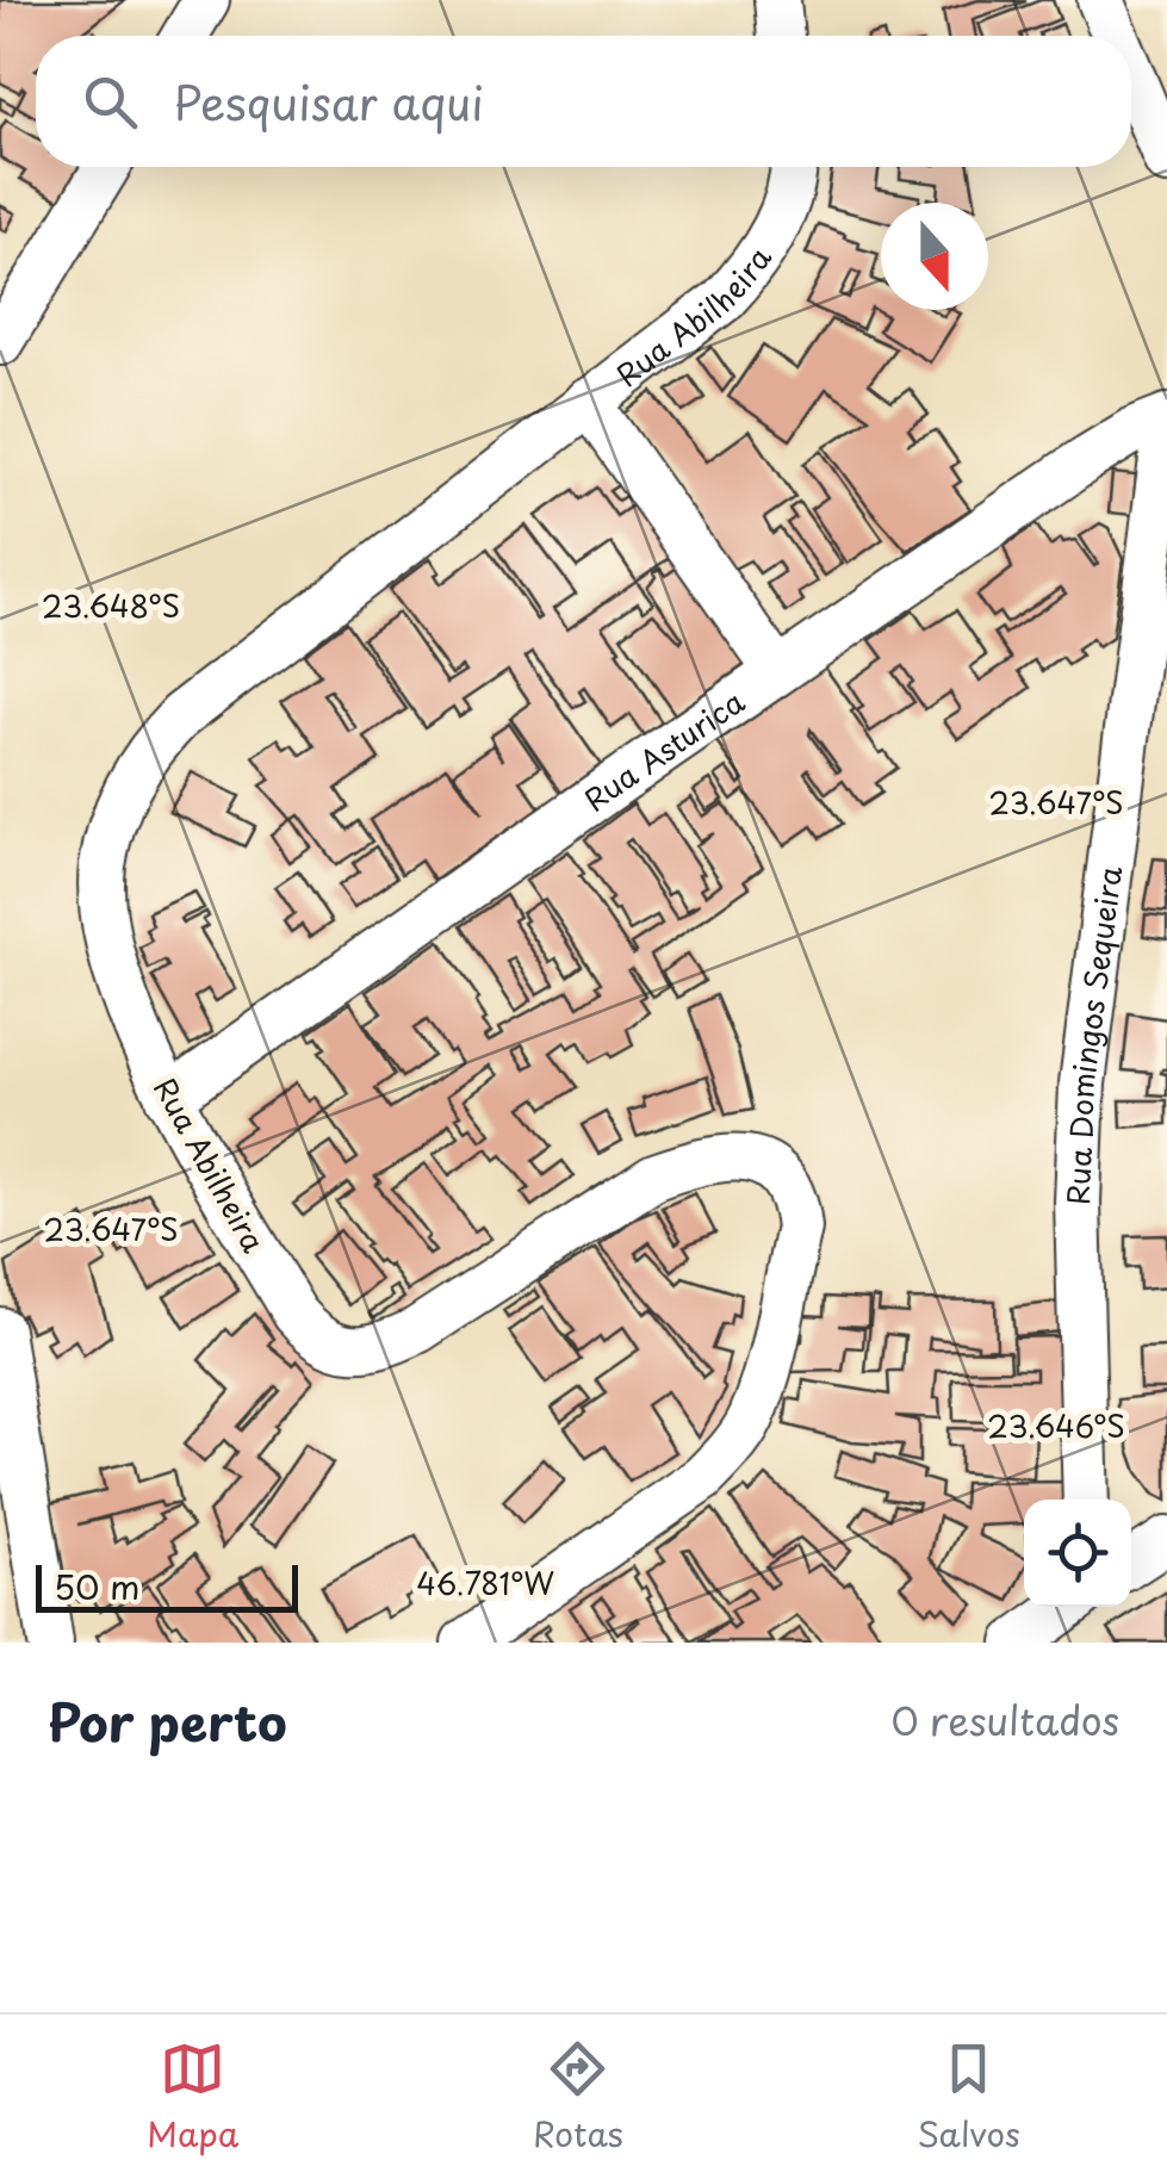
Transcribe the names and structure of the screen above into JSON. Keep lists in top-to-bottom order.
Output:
{
  "streets": {
    "street": ["Rua Abilheira", "Rua Asturica", "Rua Domingos Sequeira"]
  },
  "crossings": [
    ["Rua Abilheira", "Rua Asturica"],
    ["Rua Asturica", "Rua Domingos Sequeira"]
  ],
  "scale_bar": "50 m",
  "north": "bottom",
  "page": {
    "search": "Pesquisar aqui",
    "scale": "50 m",
    "heading": ["Por perto", "0 resultados"],
    "nav": ["Mapa", "Rotas", "Salvos"]
  },
  "coordinates": [
    "23.648°S",
    "23.647°S",
    "23.646°S",
    "46.781°W"
  ]
}
